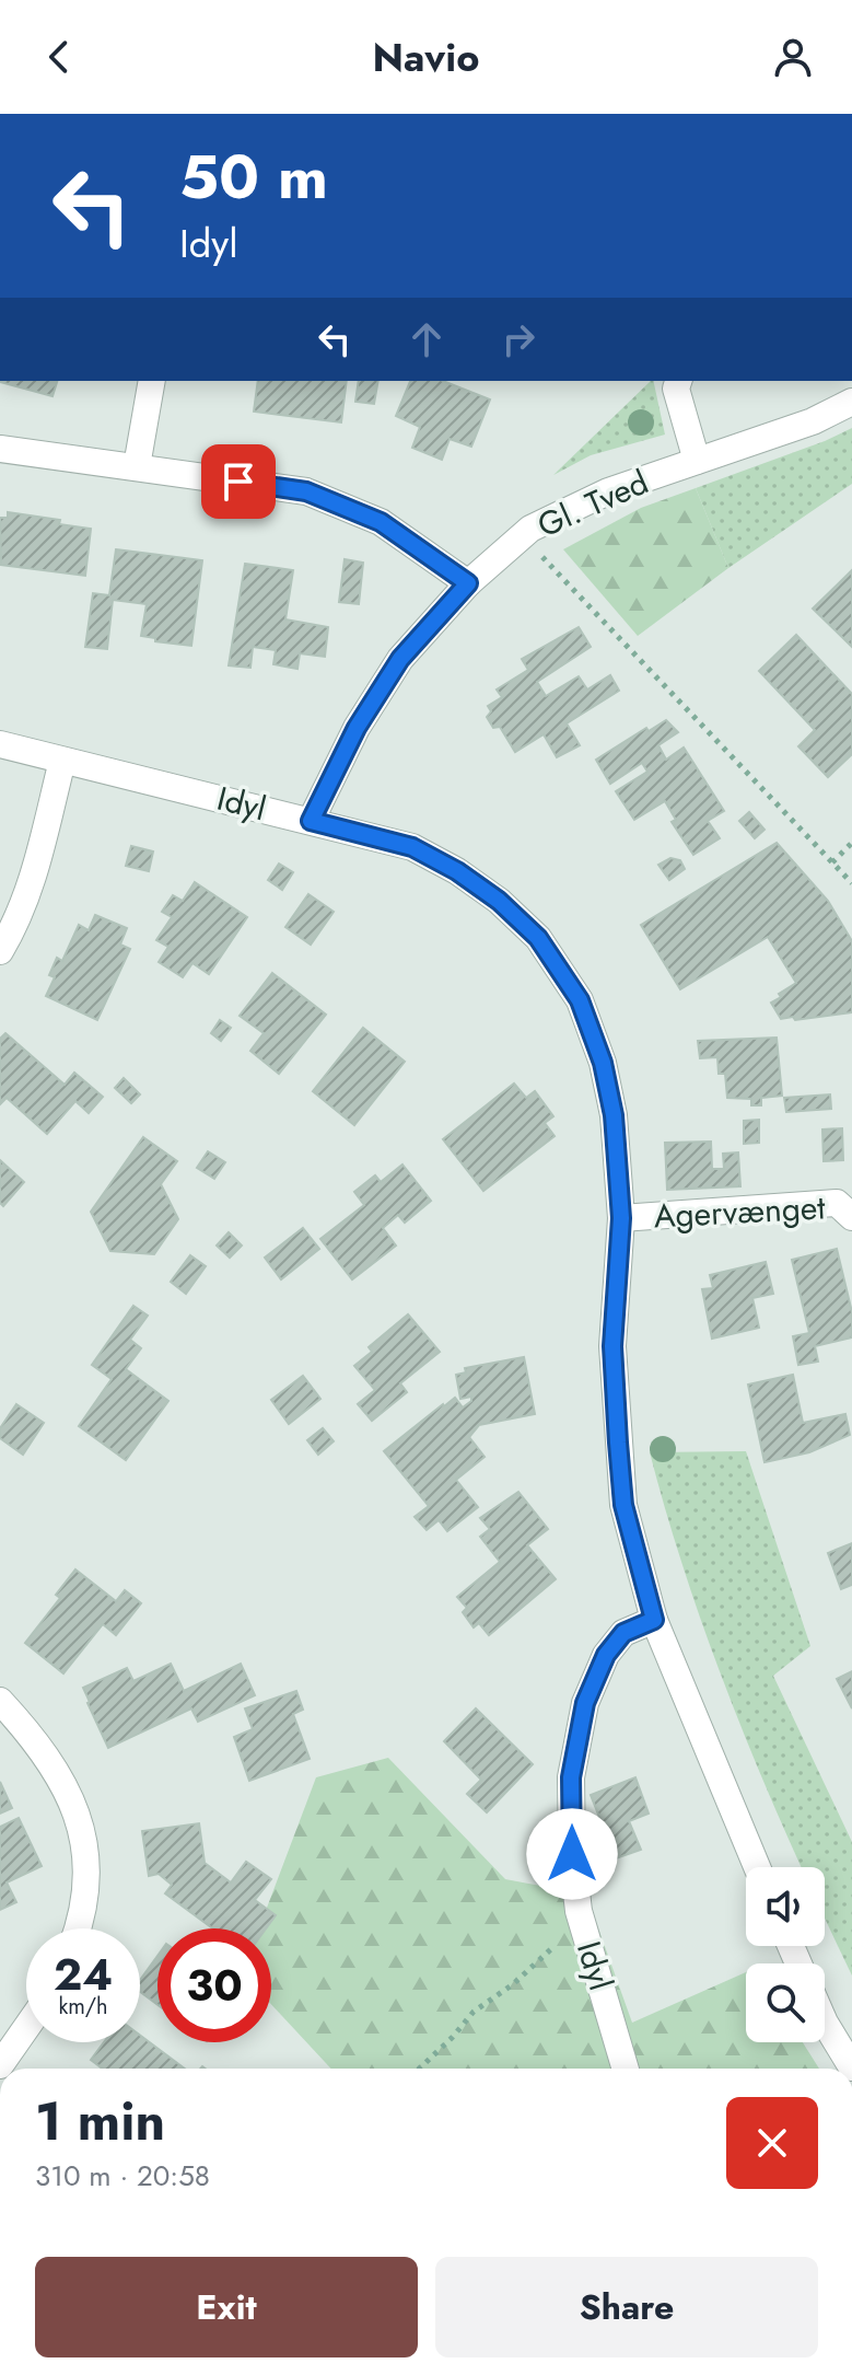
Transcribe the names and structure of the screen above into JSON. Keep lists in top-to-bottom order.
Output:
{
  "streets": {
    "street": ["Gl. Tved", "Idyl", "Agervænget"]
  },
  "crossings": [
    ["Gl. Tved", "Idyl"],
    ["Idyl", "Agervænget"]
  ],
  "page": {
    "header": "Navio",
    "turn": ["50 m", "Idyl"],
    "speed": "24 km/h",
    "limit": "30",
    "heading": ["1 min", "310 m · 20:58"],
    "buttons": ["Exit", "Share"]
  }
}
